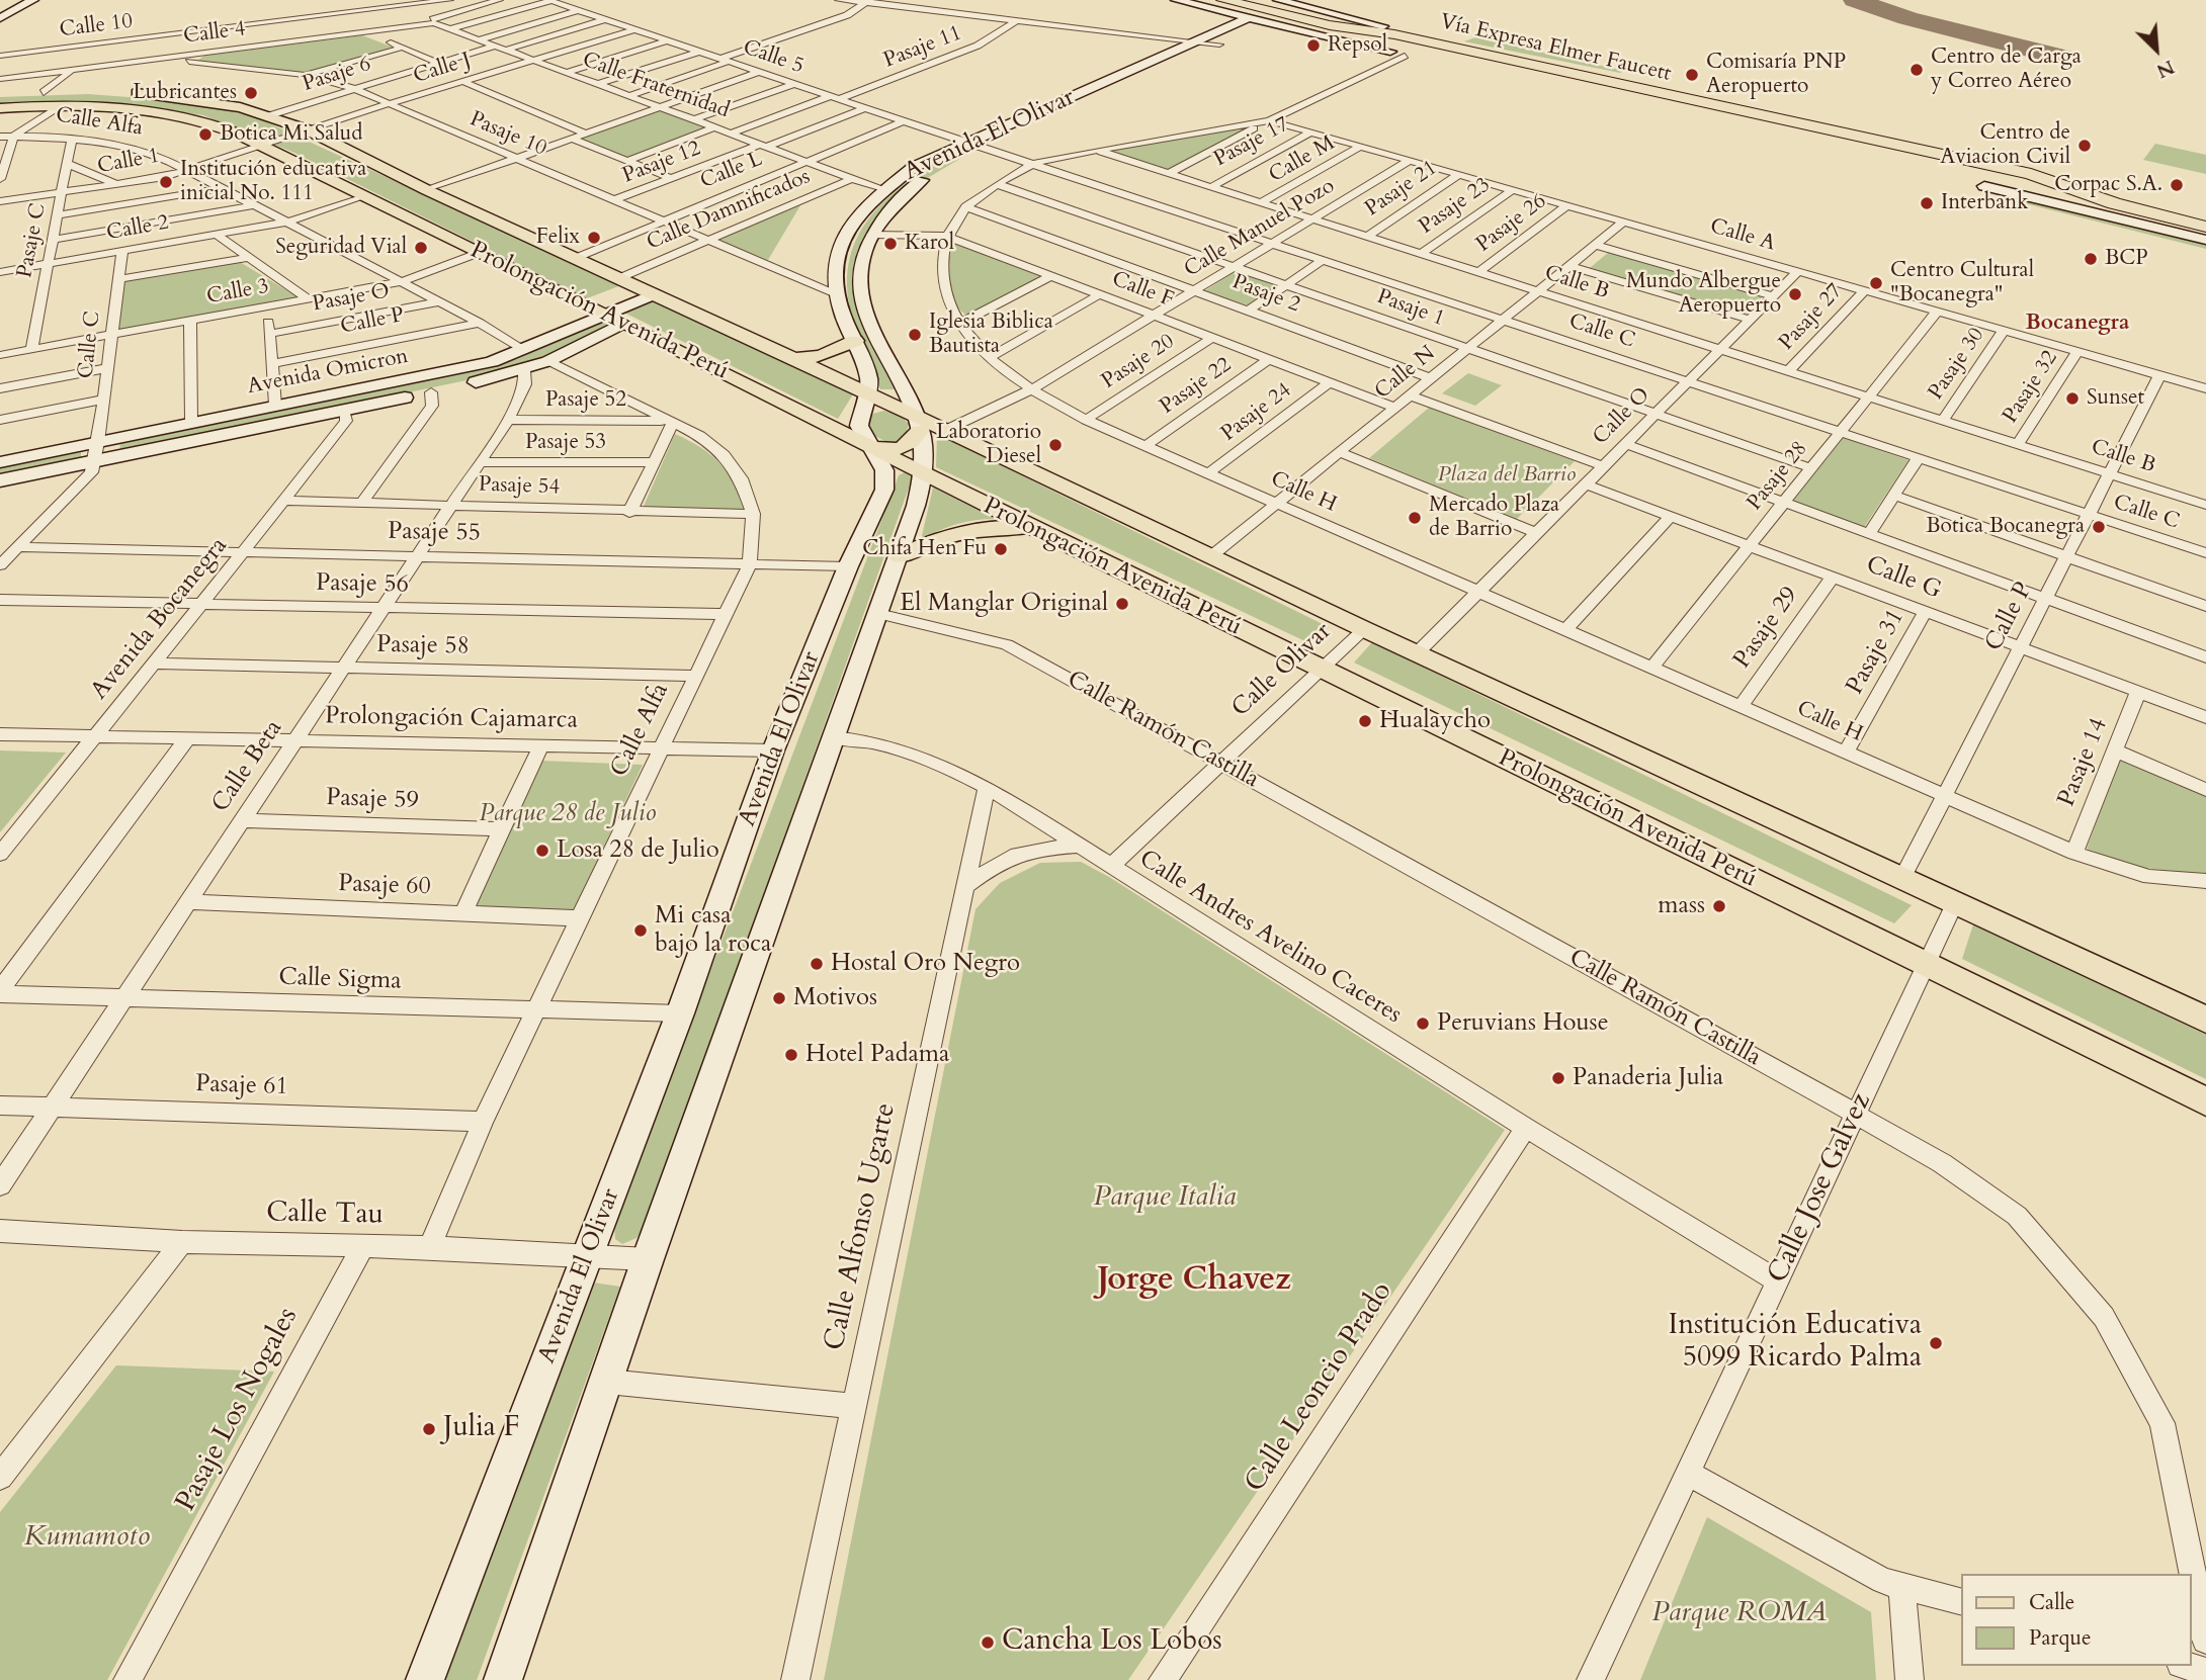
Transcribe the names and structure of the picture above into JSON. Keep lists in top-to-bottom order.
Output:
{
  "streets": {
    "highway": ["Vía Expresa Elmer Faucett"],
    "main road": ["Avenida El Olivar", "Prolongación Avenida Perú", "Avenida Omicron"],
    "street": [
      "Calle 10",
      "Calle 4",
      "Pasaje 11",
      "Calle 5",
      "Calle J",
      "Pasaje 6",
      "Calle Fraternidad",
      "Calle Alfa",
      "Pasaje 10",
      "Pasaje 17",
      "Calle M",
      "Calle 1",
      "Pasaje 12",
      "Calle L",
      "Pasaje 21",
      "Pasaje 23",
      "Calle Damnificados",
      "Pasaje 26",
      "Calle 2",
      "Calle Manuel Pozo",
      "Calle A",
      "Pasaje C",
      "Calle B",
      "Calle F",
      "Calle 3",
      "Pasaje 2",
      "Pasaje O",
      "Pasaje 1",
      "Pasaje 27",
      "Calle P",
      "Calle C",
      "Pasaje 20",
      "Pasaje 30",
      "Calle N",
      "Pasaje 22",
      "Pasaje 32",
      "Pasaje 52",
      "Pasaje 24",
      "Calle O",
      "Pasaje 53",
      "Pasaje 28",
      "Pasaje 54",
      "Calle H",
      "Pasaje 55",
      "Calle G",
      "Pasaje 56",
      "Avenida Bocanegra",
      "Pasaje 29",
      "Pasaje 58",
      "Pasaje 31",
      "Calle Olivar",
      "Prolongación Cajamarca",
      "Calle Ramón Castilla",
      "Pasaje 14",
      "Calle Beta",
      "Pasaje 59",
      "Pasaje 60",
      "Calle Andres Avelino Caceres",
      "Calle Sigma",
      "Pasaje 61",
      "Calle Jose Galvez",
      "Calle Tau",
      "Calle Alfonso Ugarte",
      "Calle Leoncio Prado",
      "Pasaje Los Nogales"
    ]
  },
  "crossings": [
    ["Calle 4", "Calle Fraternidad"],
    ["Calle 4", "Pasaje 10"],
    ["Pasaje 11", "Calle 5"],
    ["Pasaje 11", "Calle Fraternidad"],
    ["Calle 5", "Calle J"],
    ["Calle 5", "Avenida El Olivar"],
    ["Calle 5", "Pasaje 12"],
    ["Calle 5", "Calle L"],
    ["Calle 5", "Calle C"],
    ["Calle J", "Calle Fraternidad"],
    ["Calle J", "Pasaje 10"],
    ["Calle J", "Calle 1"],
    ["Calle J", "Prolongación Avenida Perú"],
    ["Pasaje 6", "Calle Fraternidad"],
    ["Pasaje 6", "Pasaje 10"],
    ["Pasaje 6", "Prolongación Avenida Perú"],
    ["Calle Fraternidad", "Avenida El Olivar"],
    ["Calle Fraternidad", "Pasaje 12"],
    ["Calle Fraternidad", "Calle L"],
    ["Calle Fraternidad", "Calle Damnificados"],
    ["Calle Alfa", "Calle 1"],
    ["Calle Alfa", "Calle 2"],
    ["Calle Alfa", "Pasaje C"],
    ["Calle Alfa", "Calle 3"],
    ["Calle Alfa", "Pasaje O"],
    ["Calle Alfa", "Calle P"],
    ["Calle Alfa", "Avenida Omicron"],
    ["Calle Alfa", "Pasaje 52"],
    ["Calle Alfa", "Pasaje 54"],
    ["Calle Alfa", "Pasaje 55"],
    ["Calle Alfa", "Pasaje 56"],
    ["Calle Alfa", "Pasaje 58"],
    ["Calle Alfa", "Prolongación Cajamarca"],
    ["Calle Alfa", "Pasaje 60"],
    ["Calle Alfa", "Calle Sigma"],
    ["Calle Alfa", "Pasaje 61"],
    ["Calle Alfa", "Calle Tau"],
    ["Pasaje 10", "Avenida El Olivar"],
    ["Pasaje 10", "Pasaje 12"],
    ["Pasaje 10", "Calle L"],
    ["Pasaje 10", "Calle Damnificados"],
    ["Avenida El Olivar", "Calle Manuel Pozo"],
    ["Avenida El Olivar", "Calle F"],
    ["Avenida El Olivar", "Prolongación Avenida Perú"],
    ["Avenida El Olivar", "Calle C"],
    ["Avenida El Olivar", "Pasaje 55"],
    ["Avenida El Olivar", "Prolongación Cajamarca"],
    ["Avenida El Olivar", "Calle Ramón Castilla"],
    ["Avenida El Olivar", "Calle Andres Avelino Caceres"],
    ["Avenida El Olivar", "Calle Sigma"],
    ["Avenida El Olivar", "Calle Tau"],
    ["Pasaje 17", "Calle A"],
    ["Pasaje 17", "Calle B"],
    ["Calle M", "Calle A"],
    ["Calle M", "Calle B"],
    ["Calle 1", "Pasaje C"],
    ["Calle 1", "Prolongación Avenida Perú"],
    ["Calle L", "Prolongación Avenida Perú"],
    ["Pasaje 21", "Calle A"],
    ["Pasaje 21", "Calle B"],
    ["Pasaje 23", "Calle A"],
    ["Pasaje 23", "Calle B"],
    ["Calle Damnificados", "Prolongación Avenida Perú"],
    ["Pasaje 26", "Calle A"],
    ["Pasaje 26", "Calle B"],
    ["Calle 2", "Pasaje C"],
    ["Calle 2", "Prolongación Avenida Perú"],
    ["Calle 2", "Calle C"],
    ["Calle Manuel Pozo", "Calle A"],
    ["Calle Manuel Pozo", "Calle B"],
    ["Calle Manuel Pozo", "Calle F"],
    ["Calle Manuel Pozo", "Pasaje 2"],
    ["Calle Manuel Pozo", "Pasaje 1"],
    ["Calle Manuel Pozo", "Prolongación Avenida Perú"],
    ["Calle Manuel Pozo", "Calle C"],
    ["Calle Manuel Pozo", "Calle H"],
    ["Calle A", "Pasaje 27"],
    ["Calle A", "Calle P"],
    ["Calle A", "Pasaje 30"],
    ["Calle A", "Calle N"],
    ["Calle A", "Pasaje 32"],
    ["Calle A", "Calle O"],
    ["Calle A", "Pasaje 28"],
    ["Pasaje C", "Calle 3"],
    ["Calle B", "Pasaje 27"],
    ["Calle B", "Calle P"],
    ["Calle B", "Pasaje 30"],
    ["Calle B", "Calle N"],
    ["Calle B", "Pasaje 32"],
    ["Calle B", "Calle O"],
    ["Calle B", "Pasaje 28"],
    ["Calle F", "Pasaje 20"],
    ["Calle F", "Calle N"],
    ["Calle F", "Pasaje 22"],
    ["Calle F", "Pasaje 24"],
    ["Calle F", "Calle H"],
    ["Calle 3", "Prolongación Avenida Perú"],
    ["Calle 3", "Calle C"],
    ["Pasaje 2", "Calle N"],
    ["Pasaje 1", "Calle N"],
    ["Pasaje 1", "Calle O"],
    ["Pasaje 1", "Pasaje 28"],
    ["Prolongación Avenida Perú", "Calle P"],
    ["Prolongación Avenida Perú", "Avenida Omicron"],
    ["Prolongación Avenida Perú", "Calle N"],
    ["Prolongación Avenida Perú", "Calle O"],
    ["Prolongación Avenida Perú", "Calle Olivar"],
    ["Prolongación Avenida Perú", "Calle Jose Galvez"],
    ["Calle P", "Calle C"],
    ["Calle P", "Calle H"],
    ["Calle P", "Calle G"],
    ["Calle C", "Avenida Omicron"],
    ["Calle C", "Calle N"],
    ["Calle C", "Calle O"],
    ["Calle C", "Pasaje 28"],
    ["Pasaje 20", "Calle H"],
    ["Avenida Omicron", "Avenida Bocanegra"],
    ["Avenida Omicron", "Calle Beta"],
    ["Calle N", "Calle H"],
    ["Pasaje 22", "Calle H"],
    ["Pasaje 52", "Calle Beta"],
    ["Pasaje 24", "Calle H"],
    ["Calle O", "Calle H"],
    ["Calle O", "Calle G"],
    ["Pasaje 53", "Calle Beta"],
    ["Pasaje 28", "Calle H"],
    ["Pasaje 28", "Calle G"],
    ["Pasaje 54", "Avenida Bocanegra"],
    ["Pasaje 54", "Calle Beta"],
    ["Calle H", "Pasaje 29"],
    ["Calle H", "Pasaje 31"],
    ["Calle H", "Pasaje 14"],
    ["Pasaje 55", "Avenida Bocanegra"],
    ["Pasaje 55", "Calle Beta"],
    ["Calle G", "Pasaje 29"],
    ["Calle G", "Pasaje 31"],
    ["Calle G", "Pasaje 14"],
    ["Pasaje 56", "Avenida Bocanegra"],
    ["Pasaje 56", "Calle Beta"],
    ["Avenida Bocanegra", "Pasaje 58"],
    ["Avenida Bocanegra", "Prolongación Cajamarca"],
    ["Pasaje 58", "Calle Beta"],
    ["Calle Olivar", "Calle Ramón Castilla"],
    ["Calle Olivar", "Calle Andres Avelino Caceres"],
    ["Prolongación Cajamarca", "Calle Beta"],
    ["Calle Ramón Castilla", "Calle Jose Galvez"],
    ["Calle Beta", "Pasaje 59"],
    ["Calle Beta", "Pasaje 60"],
    ["Calle Beta", "Calle Sigma"],
    ["Calle Beta", "Pasaje 61"],
    ["Calle Andres Avelino Caceres", "Calle Jose Galvez"],
    ["Calle Andres Avelino Caceres", "Calle Alfonso Ugarte"],
    ["Calle Andres Avelino Caceres", "Calle Leoncio Prado"],
    ["Calle Tau", "Pasaje Los Nogales"]
  ],
  "districts": ["Bocanegra", "Jorge Chavez"],
  "parks": [
    "Plaza del Barrio",
    "Parque 28 de Julio",
    "Parque Italia",
    "Kumamoto",
    "Parque ROMA"
  ],
  "places": [
    "Repsol",
    "Centro de Carga y Correo Aéreo",
    "Comisaría PNP Aeropuerto",
    "Lubricantes",
    "Botica Mi Salud",
    "Centro de Aviacion Civil",
    "Institución educativa inicial No. 111",
    "Corpac S.A.",
    "Interbank",
    "Felix",
    "Karol",
    "Seguridad Vial",
    "BCP",
    "Centro Cultural \"Bocanegra\"",
    "Mundo Albergue Aeropuerto",
    "Iglesia Biblica Bautista",
    "Sunset",
    "Laboratorio Diesel",
    "Mercado Plaza de Barrio",
    "Botica Bocanegra",
    "Chifa Hen Fu",
    "El Manglar Original",
    "Hualaycho",
    "Losa 28 de Julio",
    "mass",
    "Mi casa bajo la roca",
    "Hostal Oro Negro",
    "Motivos",
    "Peruvians House",
    "Hotel Padama",
    "Panaderia Julia",
    "Institución Educativa 5099 Ricardo Palma",
    "Julia F",
    "Cancha Los Lobos"
  ],
  "legend": ["Calle", "Parque"],
  "north": "bottom right"
}
